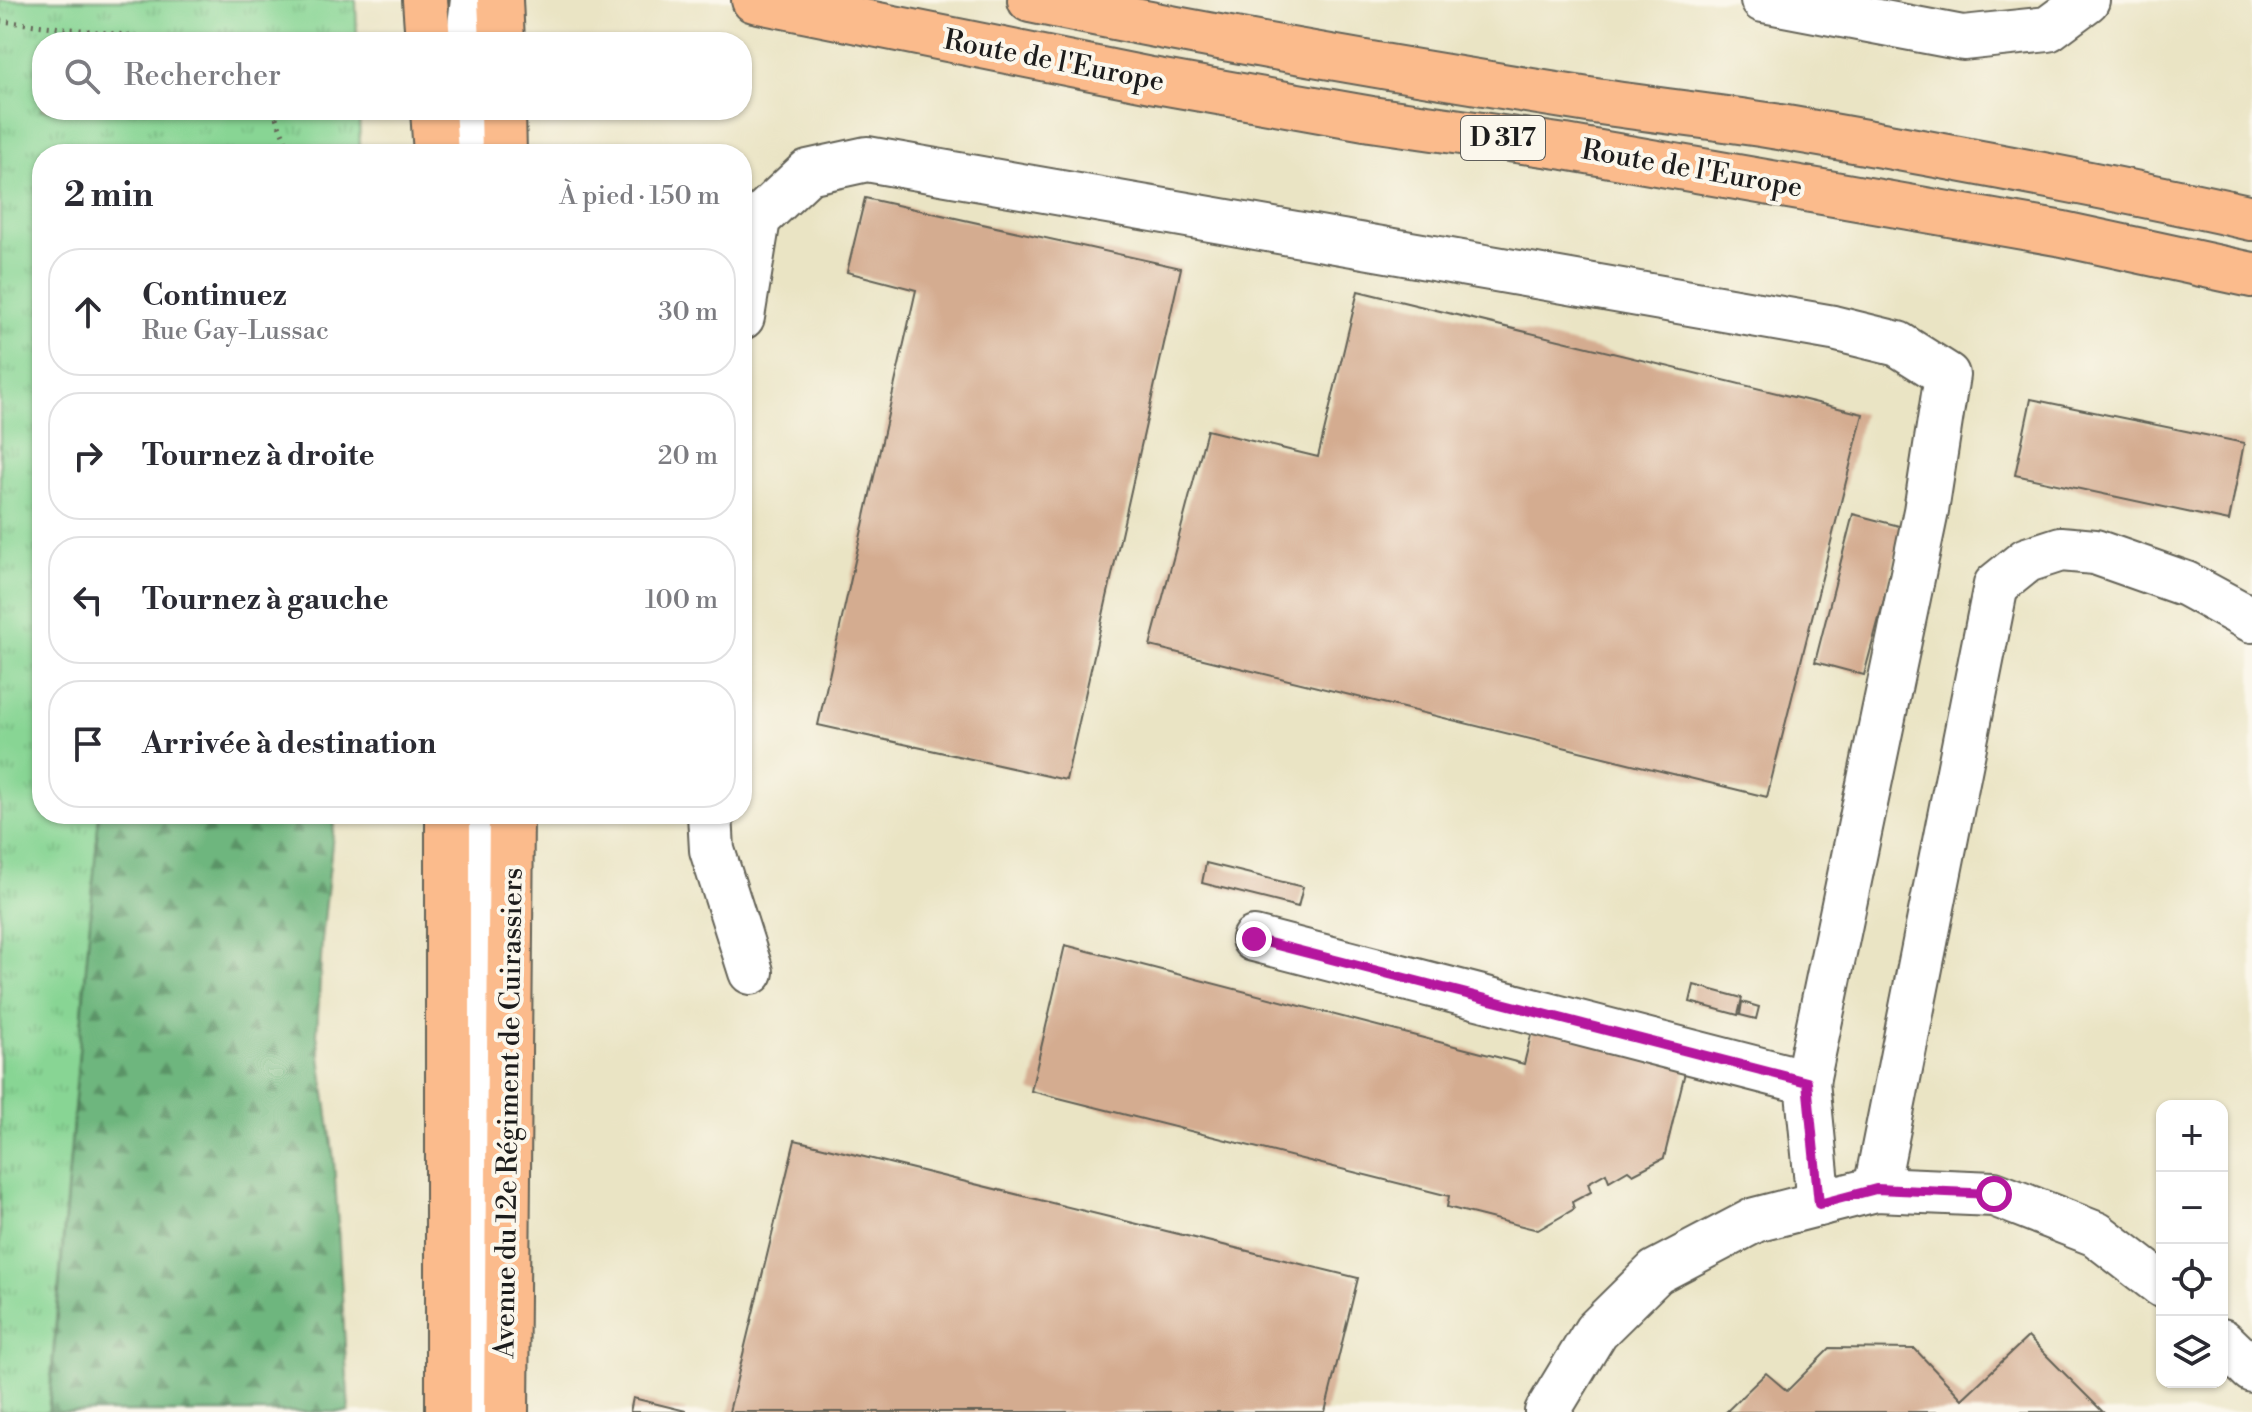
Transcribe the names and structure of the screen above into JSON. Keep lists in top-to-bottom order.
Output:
{
  "streets": {
    "main road": ["Route de l'Europe", "D 317", "Avenue du 12e Régiment de Cuirassiers"]
  },
  "page": {
    "search": "Rechercher",
    "heading": ["2 min", "À pied · 150 m"],
    "list": [
      ["Continuez", "Rue Gay-Lussac", "30 m"],
      ["Tournez à droite", "20 m"],
      ["Tournez à gauche", "100 m"],
      "Arrivée à destination"
    ],
    "map_buttons": ["+", "−"]
  }
}
